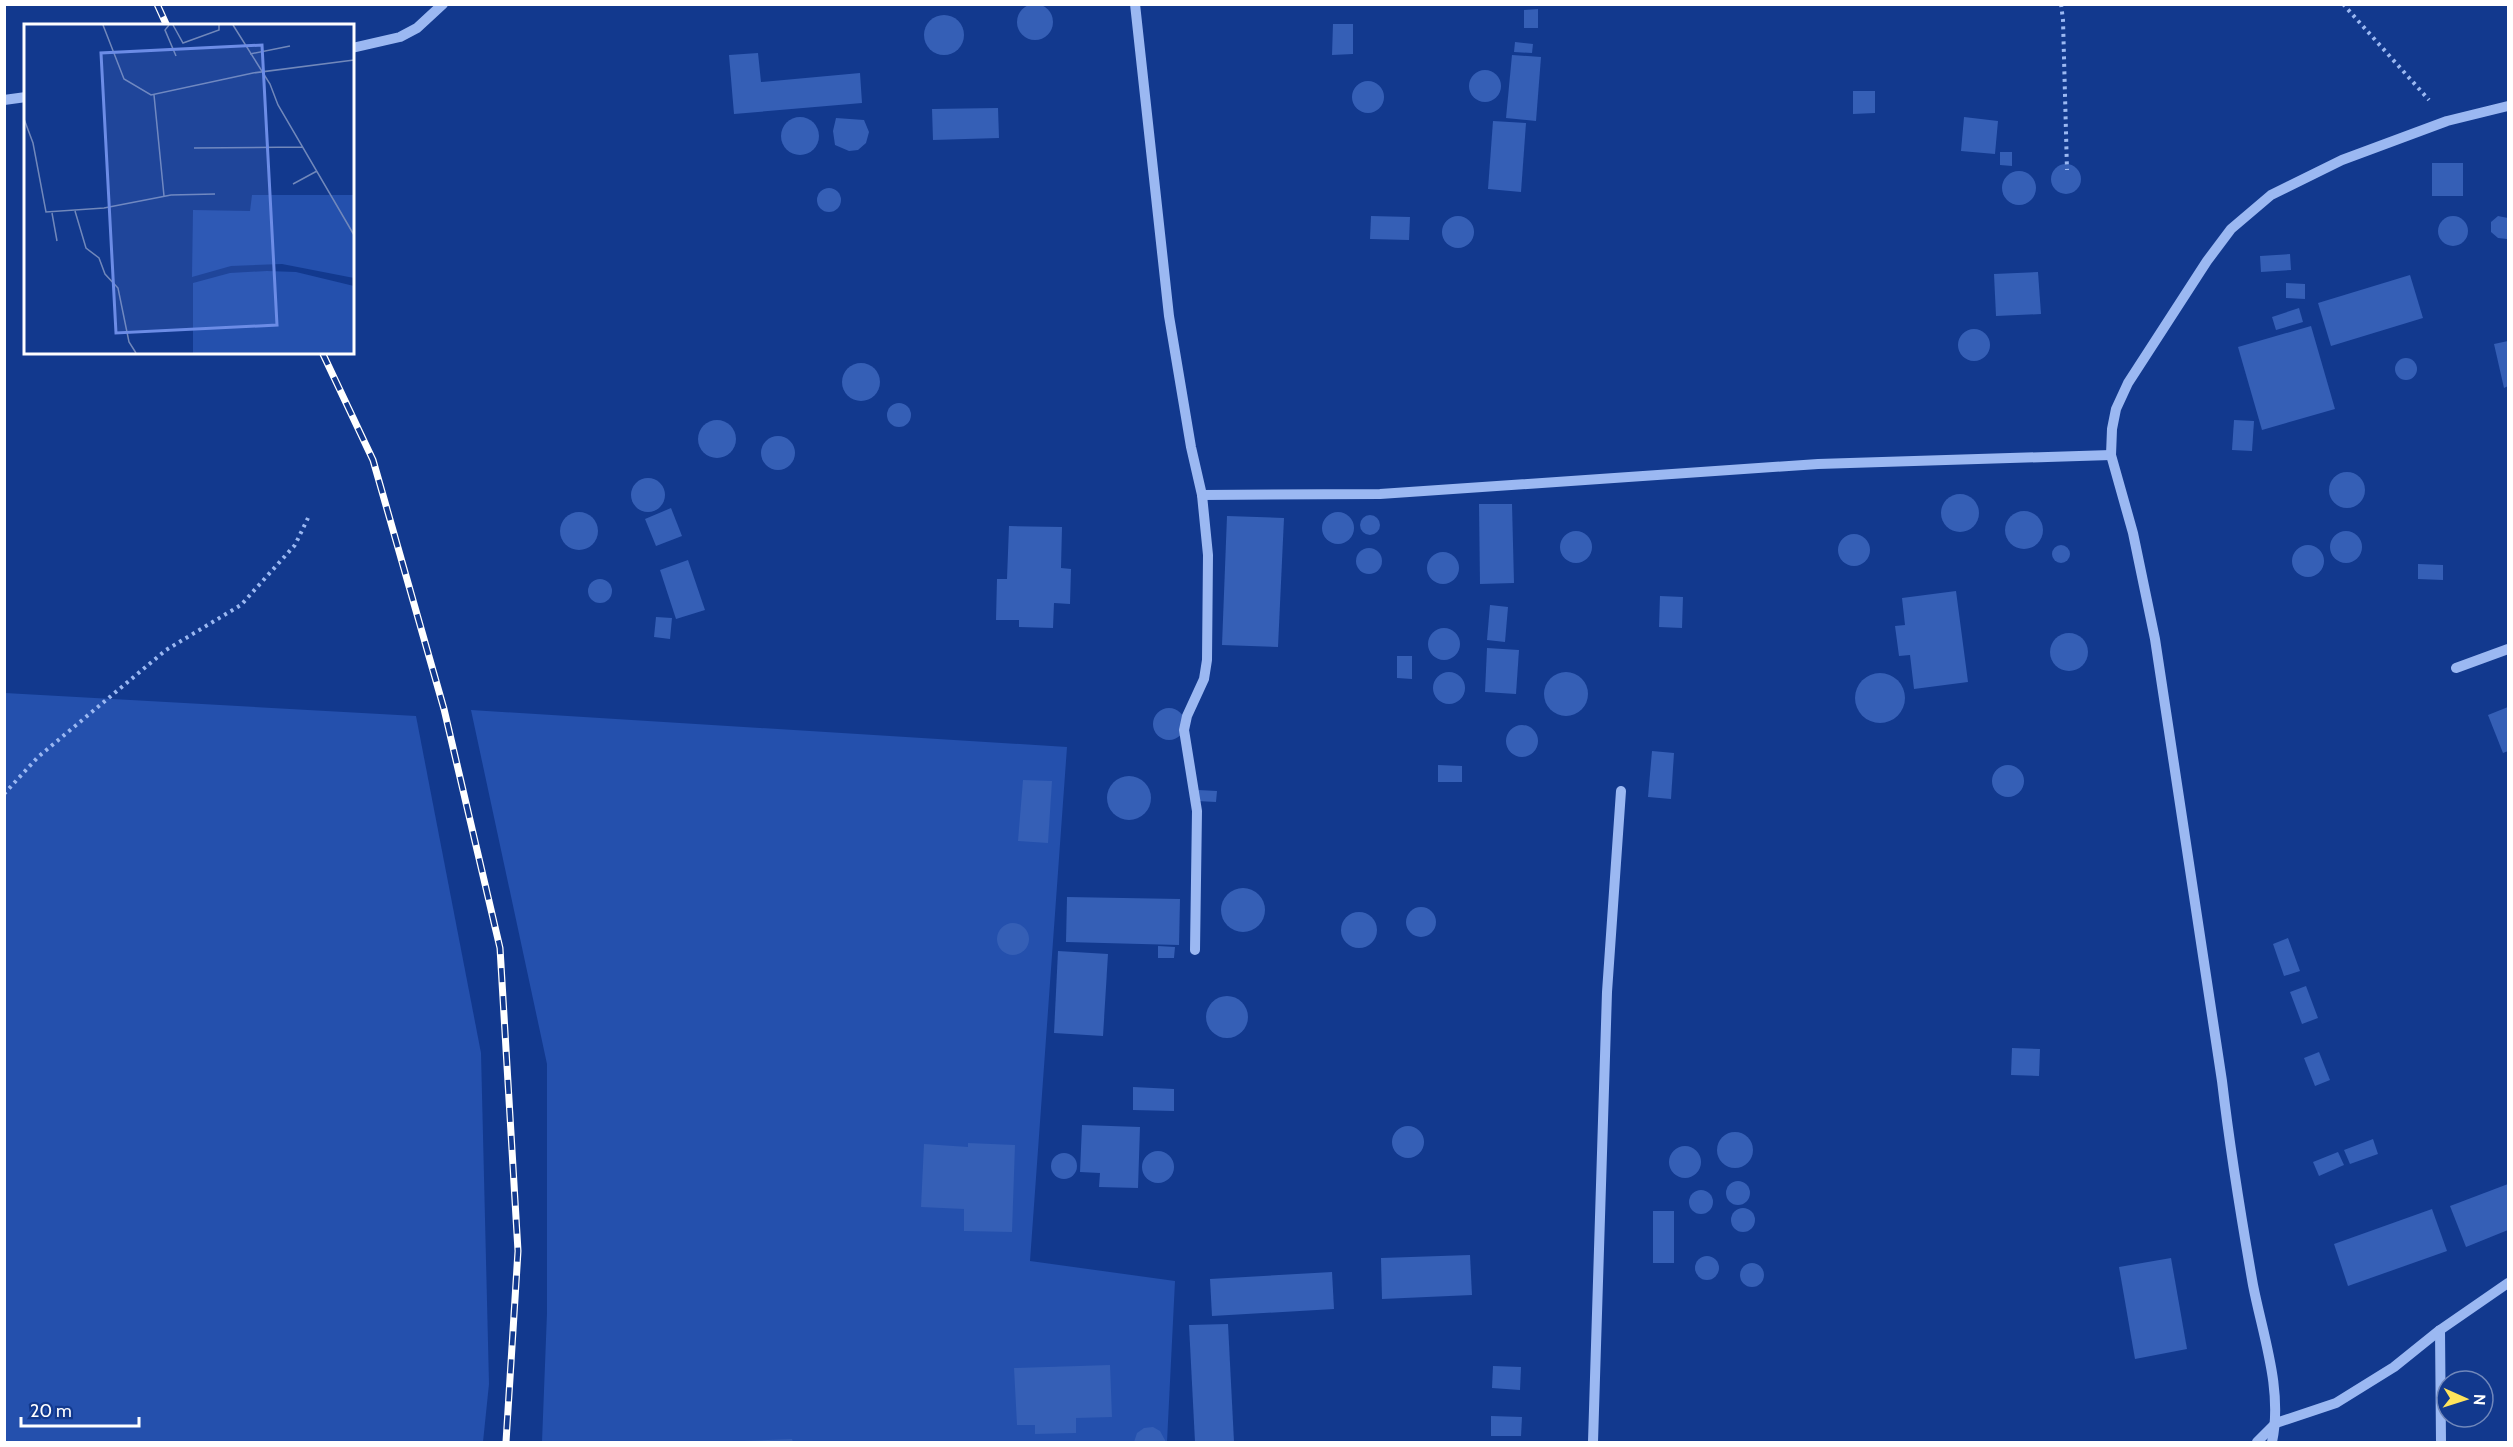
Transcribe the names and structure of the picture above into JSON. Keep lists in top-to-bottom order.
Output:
{
  "scale_bar": "20 m",
  "north": "right"
}
